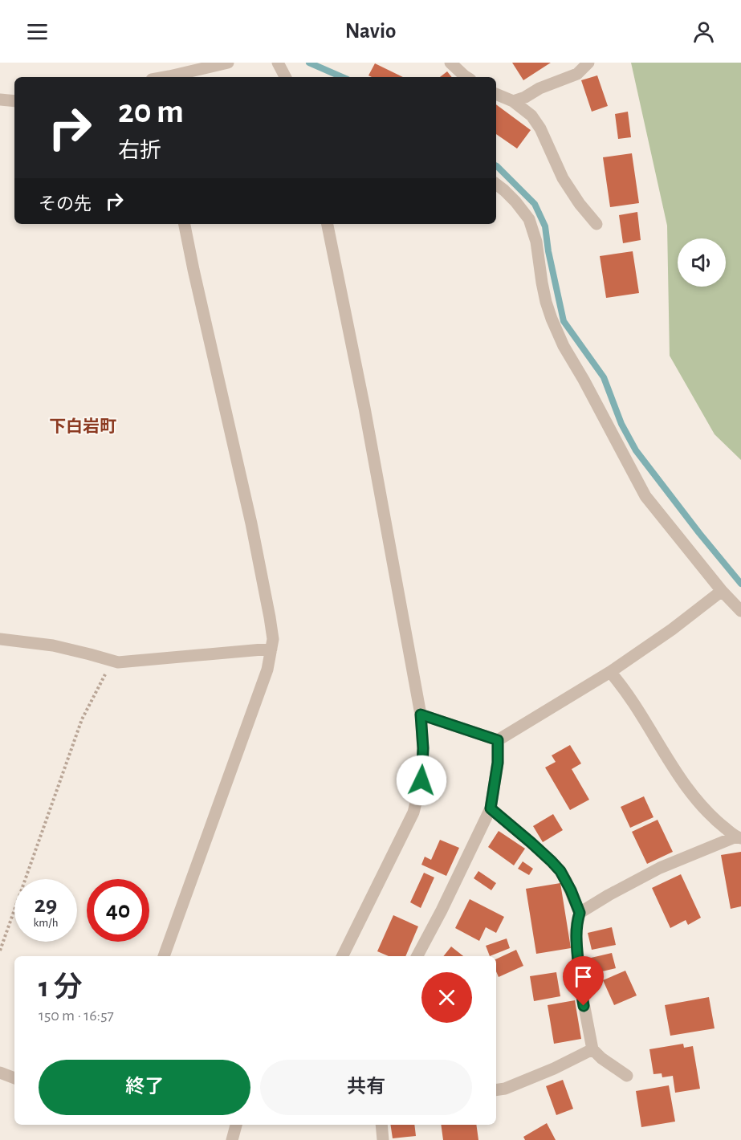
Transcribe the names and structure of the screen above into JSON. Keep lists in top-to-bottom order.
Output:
{
  "districts": ["下白岩町"],
  "page": {
    "header": "Navio",
    "turn": ["20 m", "右折"],
    "then": "その先",
    "speed": "29 km/h",
    "limit": "40",
    "heading": ["1 分", "150 m · 16:57"],
    "buttons": ["終了", "共有"]
  }
}
